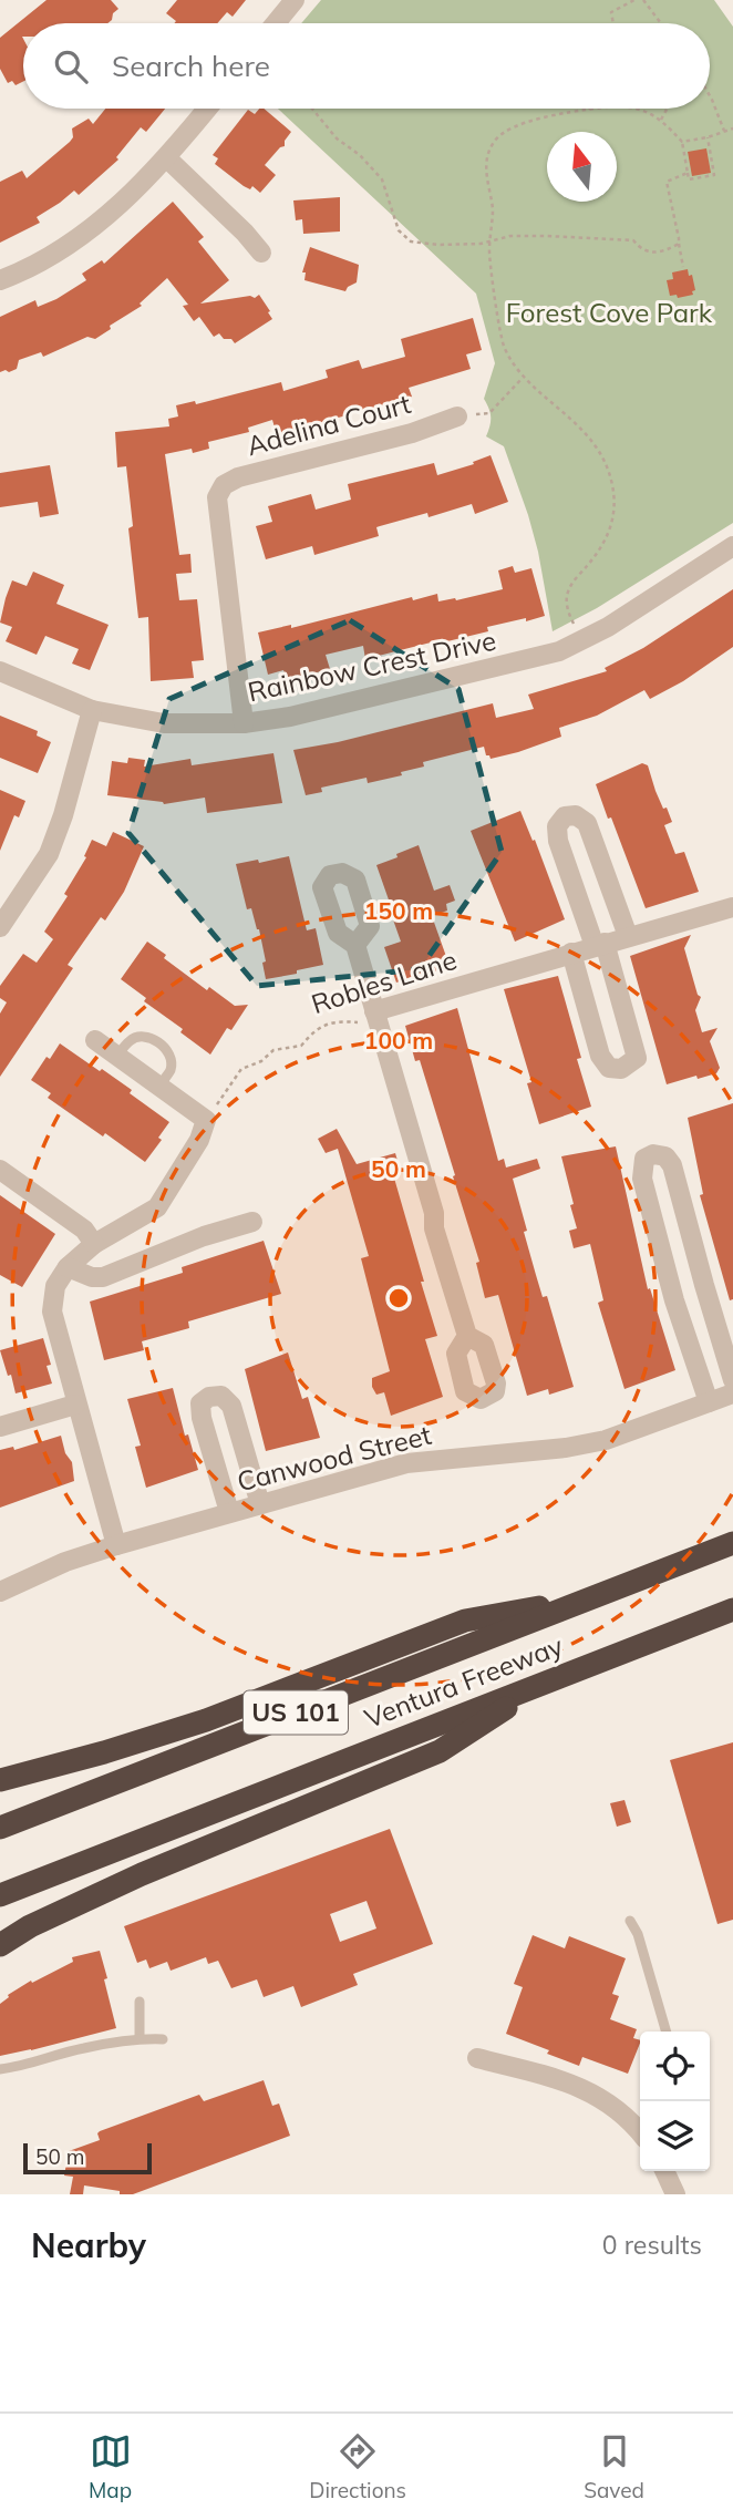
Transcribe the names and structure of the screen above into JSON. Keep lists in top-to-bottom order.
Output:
{
  "streets": {
    "highway": ["Ventura Freeway", "US 101"],
    "street": [
      "Adelina Court",
      "Rainbow Crest Drive",
      "Robles Lane",
      "Canwood Street"
    ]
  },
  "crossings": [
    ["Adelina Court", "Rainbow Crest Drive"]
  ],
  "parks": ["Forest Cove Park"],
  "scale_bar": "50 m",
  "north": "top",
  "page": {
    "search": "Search here",
    "scale": "50 m",
    "heading": ["Nearby", "0 results"],
    "nav": ["Map", "Directions", "Saved"]
  },
  "rings": ["150 m", "100 m", "50 m"]
}
